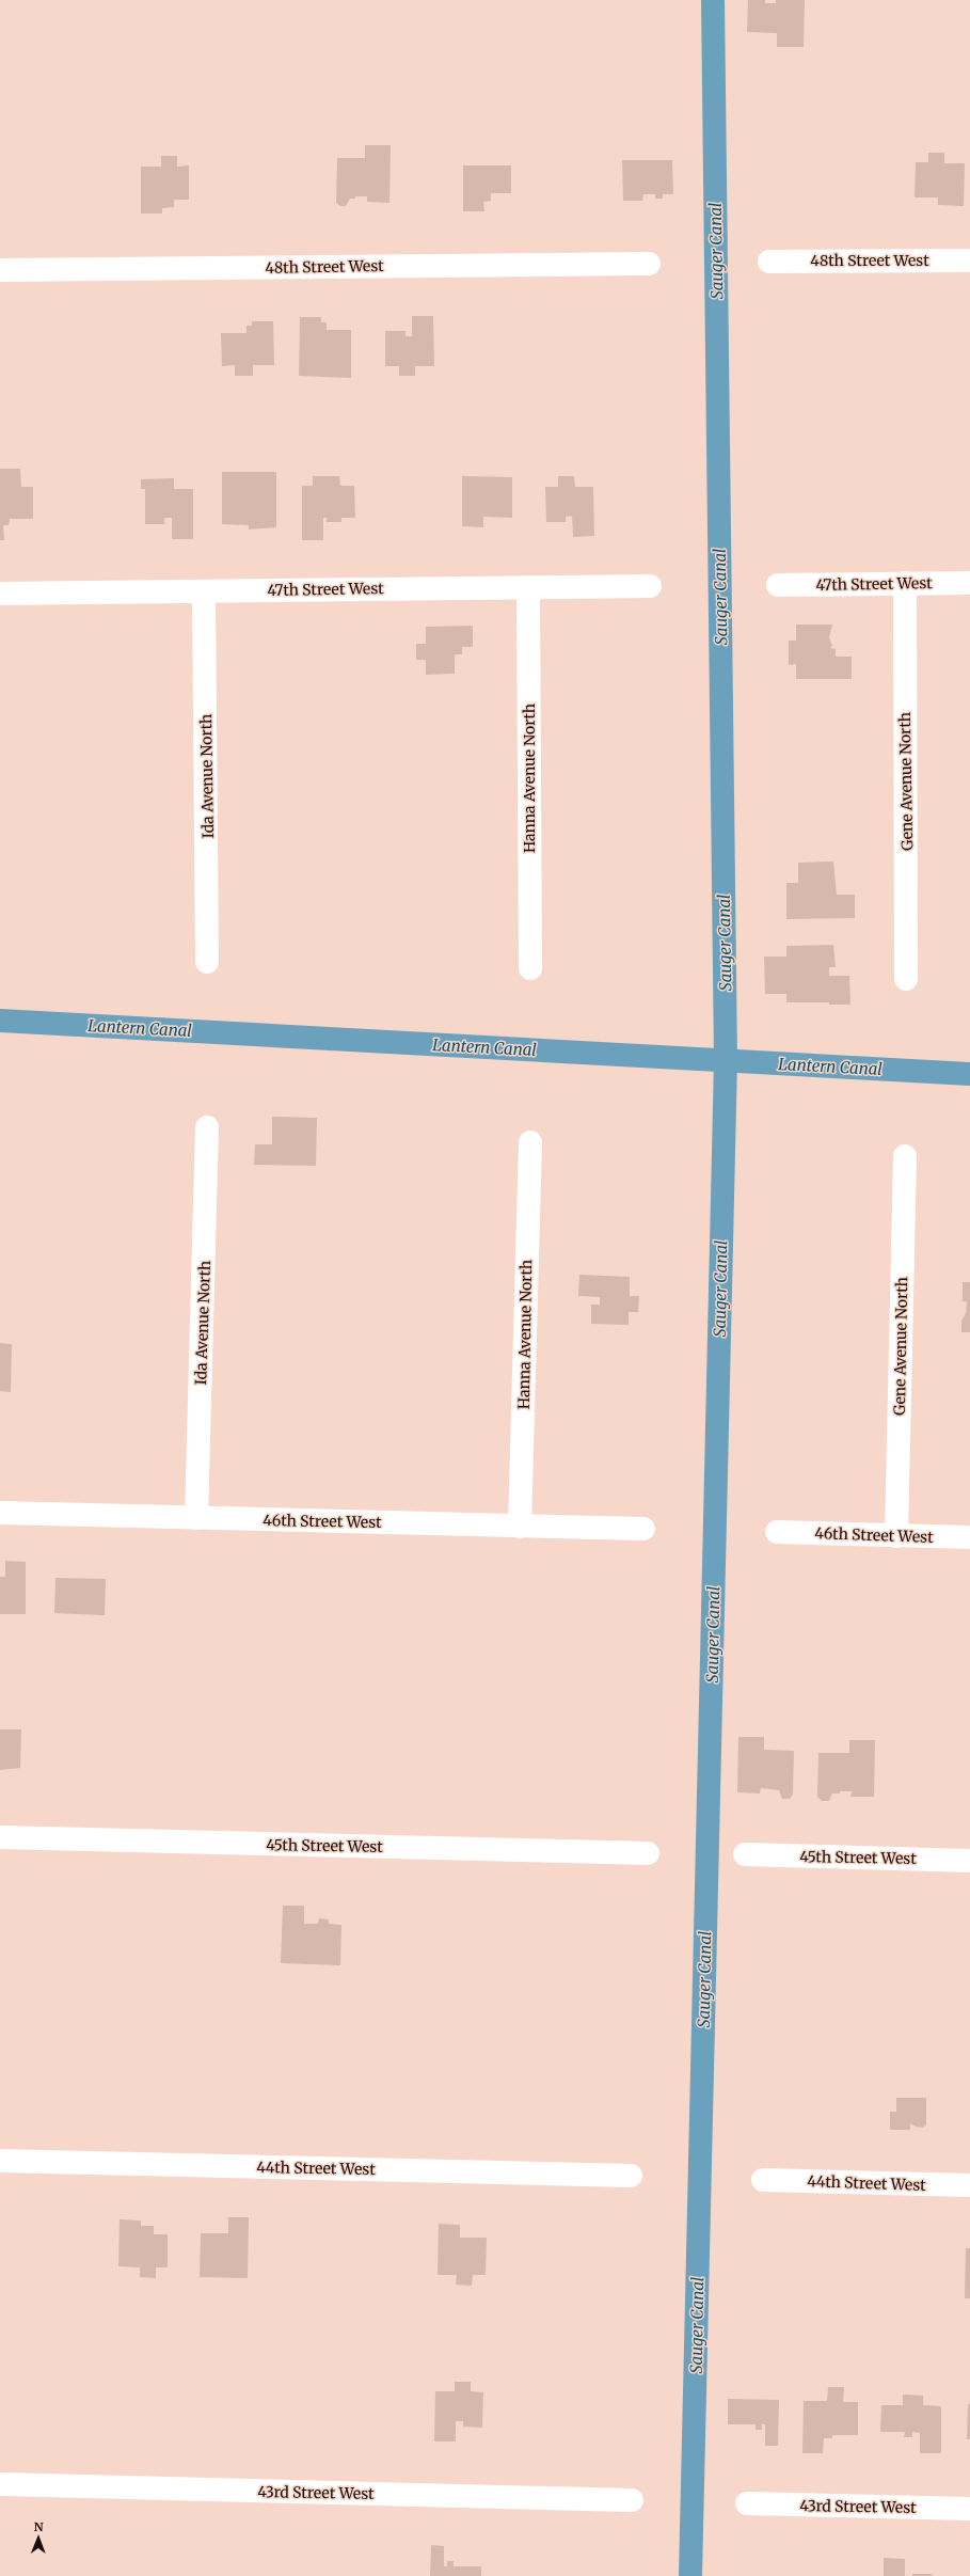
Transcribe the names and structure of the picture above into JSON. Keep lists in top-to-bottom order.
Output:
{
  "streets": {
    "street": [
      "48th Street West",
      "47th Street West",
      "Ida Avenue North",
      "Hanna Avenue North",
      "Gene Avenue North",
      "46th Street West",
      "45th Street West",
      "44th Street West",
      "43rd Street West"
    ]
  },
  "crossings": [
    ["47th Street West", "Ida Avenue North"],
    ["47th Street West", "Hanna Avenue North"],
    ["47th Street West", "Gene Avenue North"],
    ["Ida Avenue North", "46th Street West"],
    ["Hanna Avenue North", "46th Street West"],
    ["Gene Avenue North", "46th Street West"]
  ],
  "water": ["Sauger Canal", "Lantern Canal"],
  "north": "top"
}
